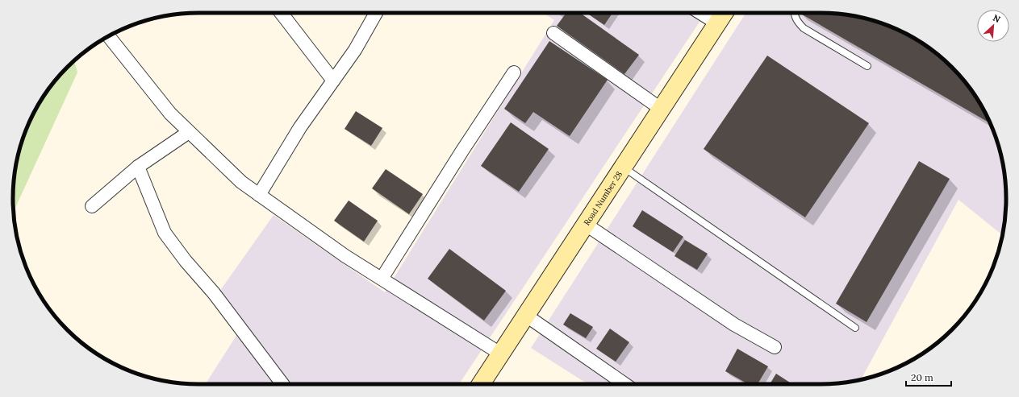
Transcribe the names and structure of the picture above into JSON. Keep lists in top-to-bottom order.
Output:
{
  "streets": {
    "street": ["Road Number 28"]
  },
  "scale_bar": "20 m",
  "north": "top right"
}
